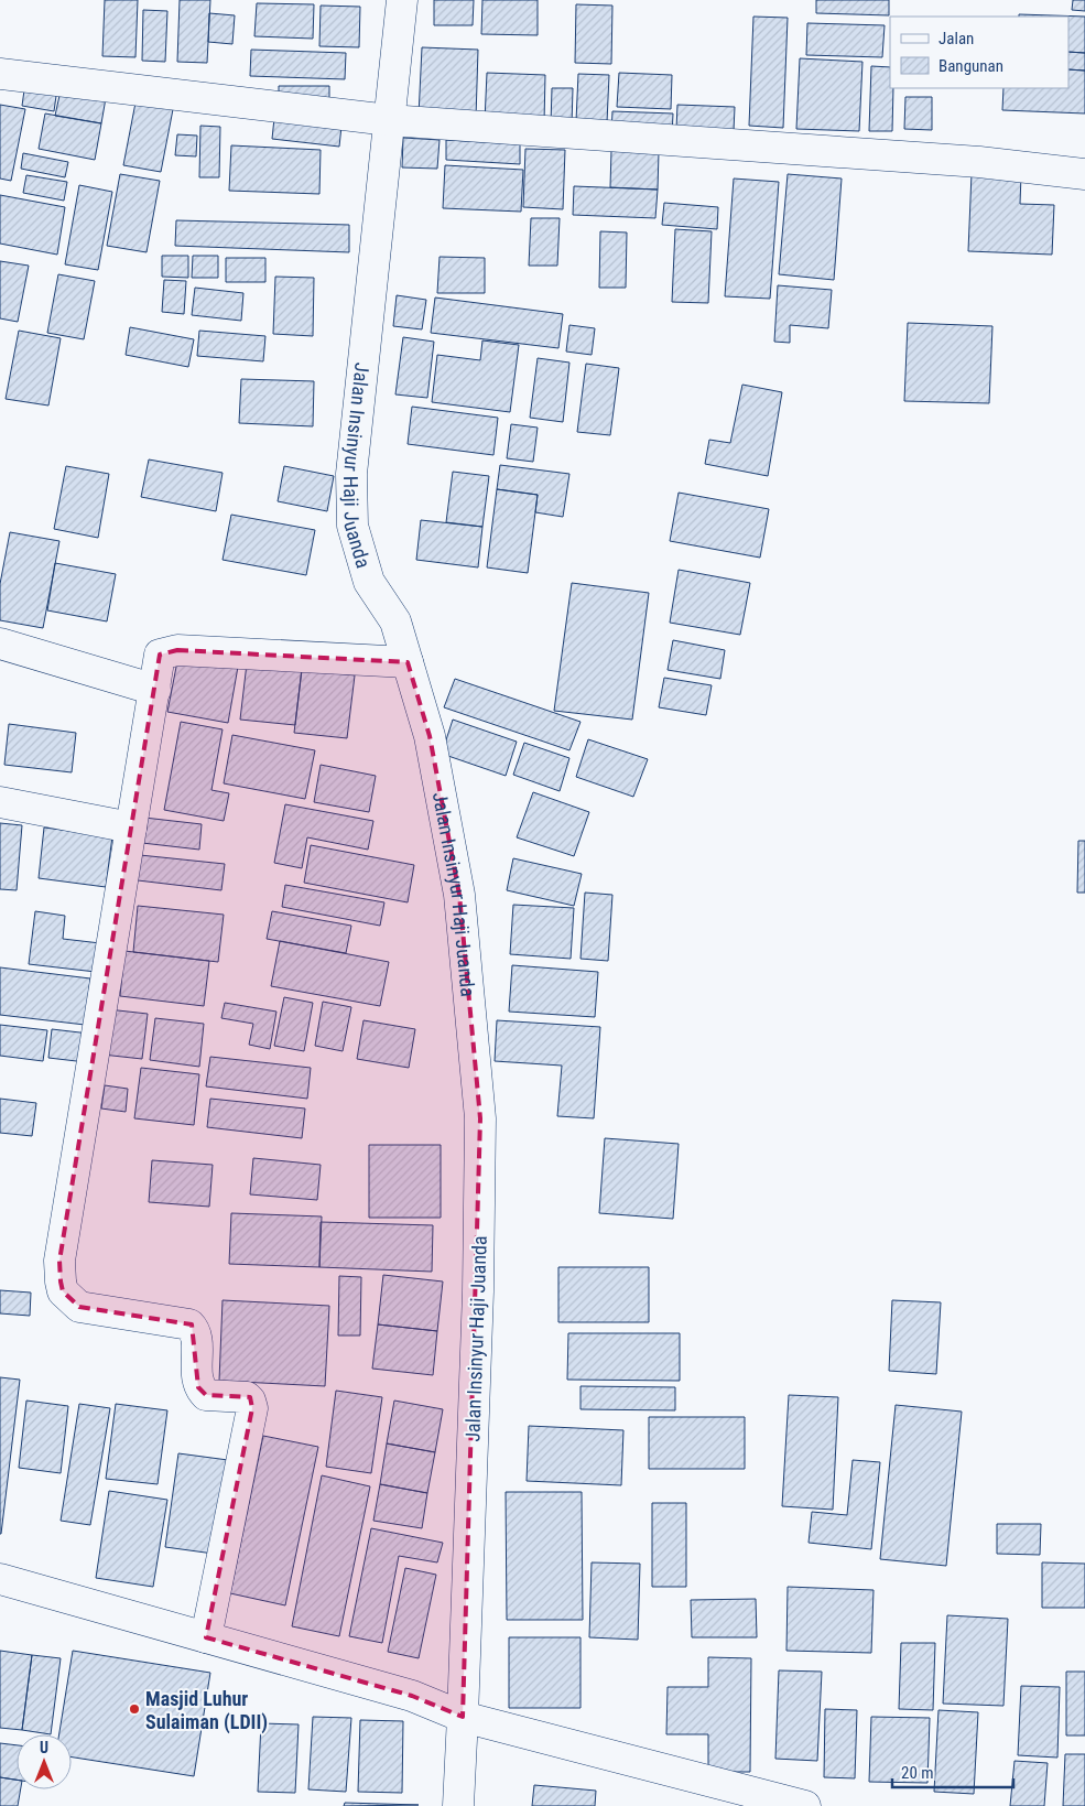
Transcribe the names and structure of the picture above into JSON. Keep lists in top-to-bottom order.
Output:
{
  "streets": {
    "street": ["Jalan Insinyur Haji Juanda"]
  },
  "places": ["Masjid Luhur Sulaiman (LDII)"],
  "legend": ["Jalan", "Bangunan"],
  "scale_bar": "20 m",
  "north": "top"
}
